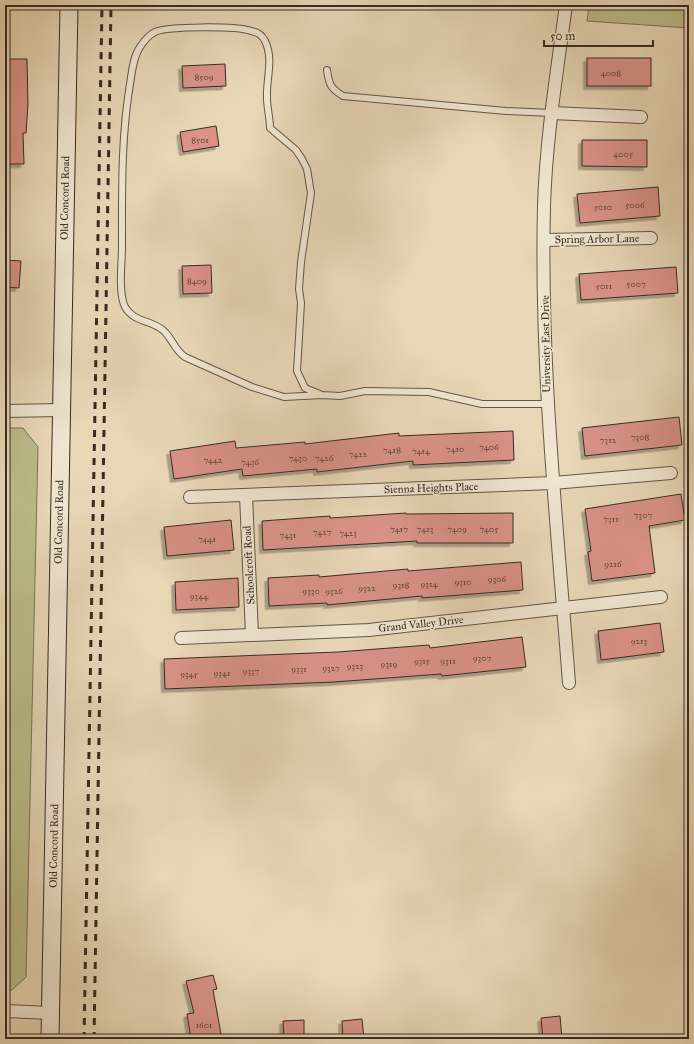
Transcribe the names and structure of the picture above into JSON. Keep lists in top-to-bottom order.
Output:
{
  "streets": {
    "street": [
      "Old Concord Road",
      "Spring Arbor Lane",
      "University East Drive",
      "Sienna Heights Place",
      "Schoolcroft Road",
      "Grand Valley Drive"
    ]
  },
  "crossings": [
    ["Spring Arbor Lane", "University East Drive"],
    ["University East Drive", "Sienna Heights Place"],
    ["University East Drive", "Grand Valley Drive"],
    ["Sienna Heights Place", "Schoolcroft Road"],
    ["Schoolcroft Road", "Grand Valley Drive"]
  ],
  "house_numbers": [
    "4008",
    "8509",
    "8501",
    "4005",
    "5006",
    "5010",
    "8409",
    "5007",
    "5011",
    "7308",
    "7312",
    "7406",
    "7410",
    "7418",
    "7414",
    "7422",
    "7430",
    "7426",
    "7442",
    "7436",
    "7307",
    "7311",
    "7417",
    "7413",
    "7409",
    "7405",
    "7427",
    "7423",
    "7431",
    "7441",
    "9216",
    "9306",
    "9310",
    "9314",
    "9318",
    "9322",
    "9330",
    "9326",
    "9344",
    "9213",
    "9307",
    "9315",
    "9311",
    "9319",
    "9323",
    "9327",
    "9331",
    "9337",
    "9341",
    "9345",
    "1601"
  ],
  "scale_bar": "50 m"
}
